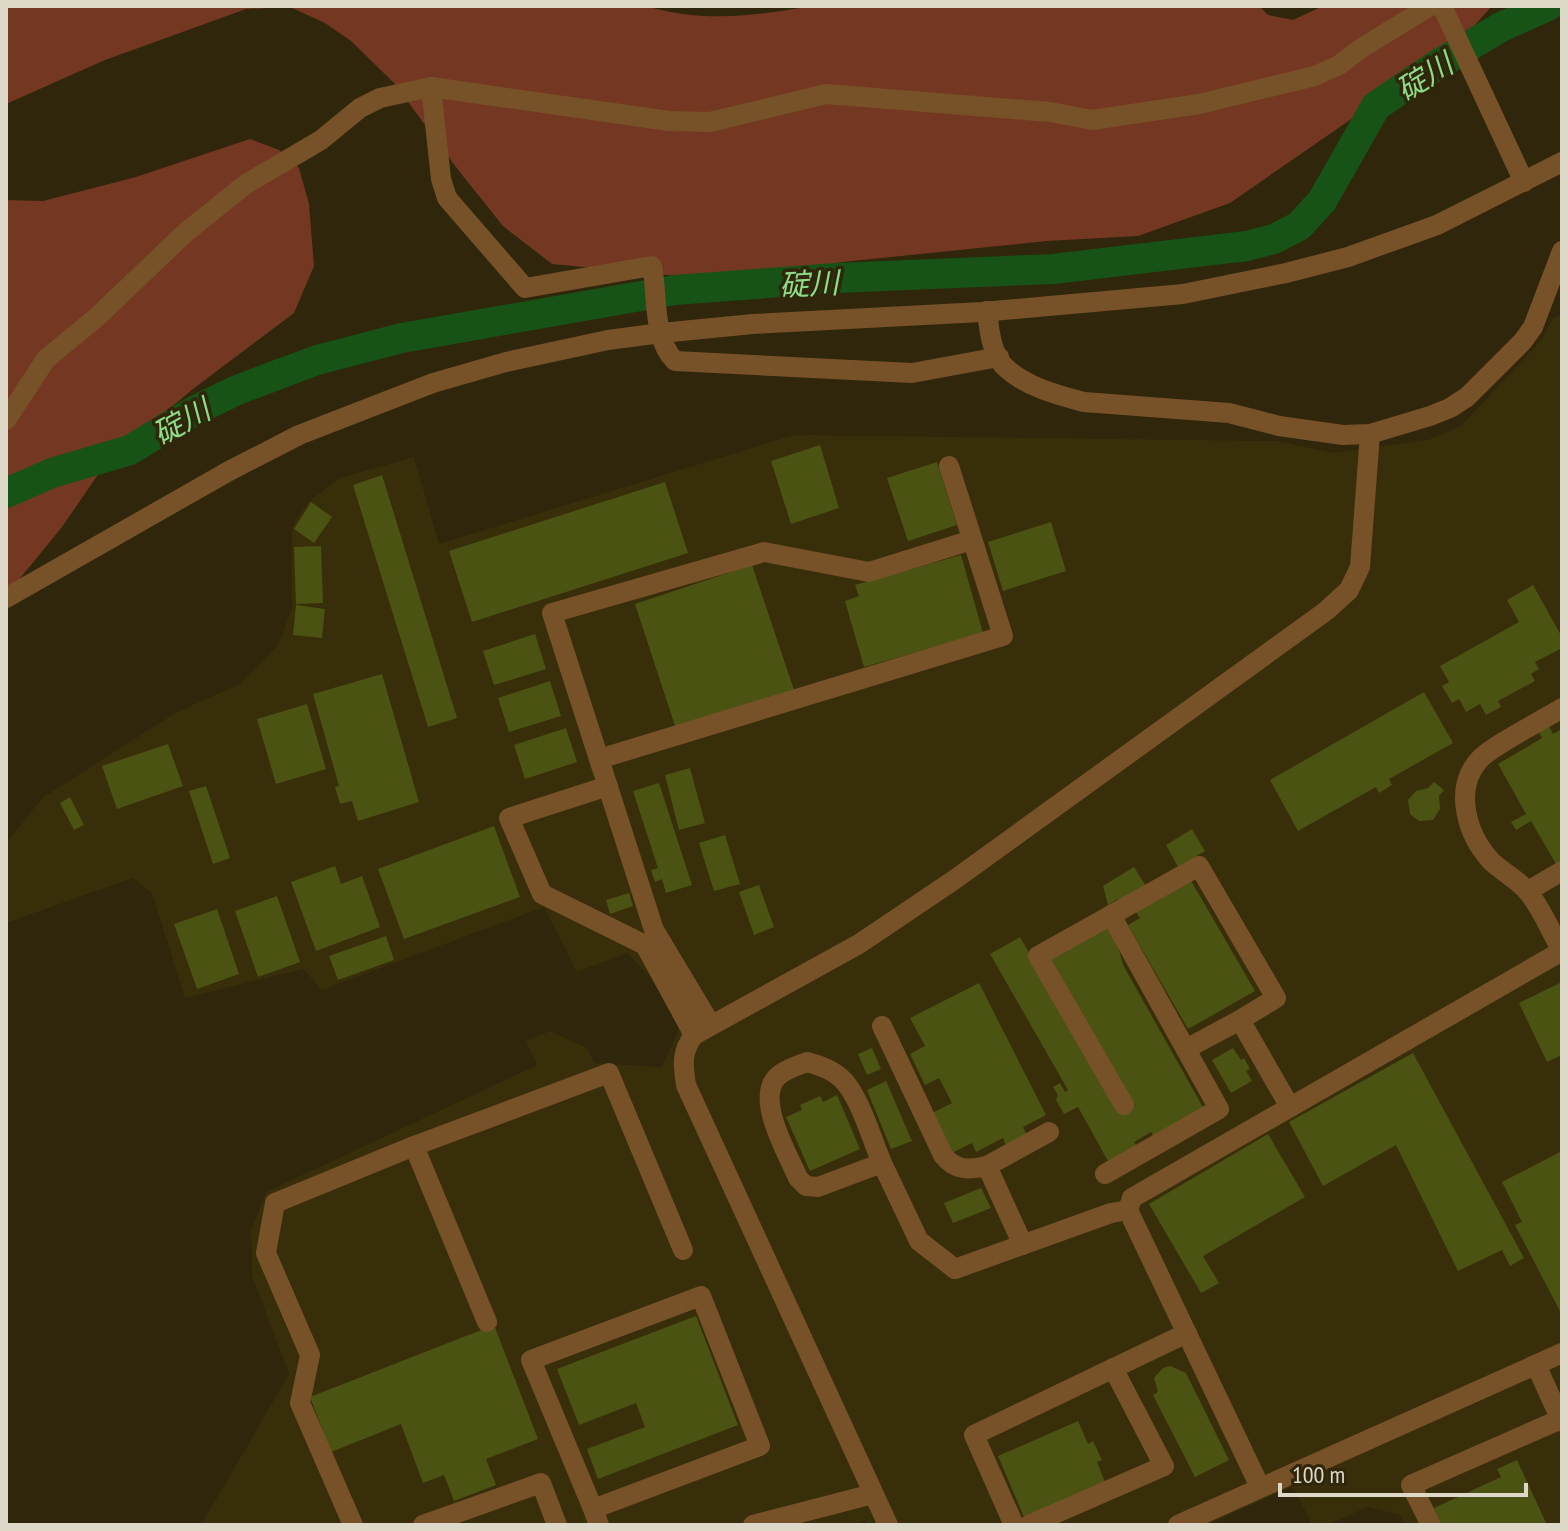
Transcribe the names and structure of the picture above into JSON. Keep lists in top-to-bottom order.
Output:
{
  "water": ["碇川"],
  "scale_bar": "100 m"
}
